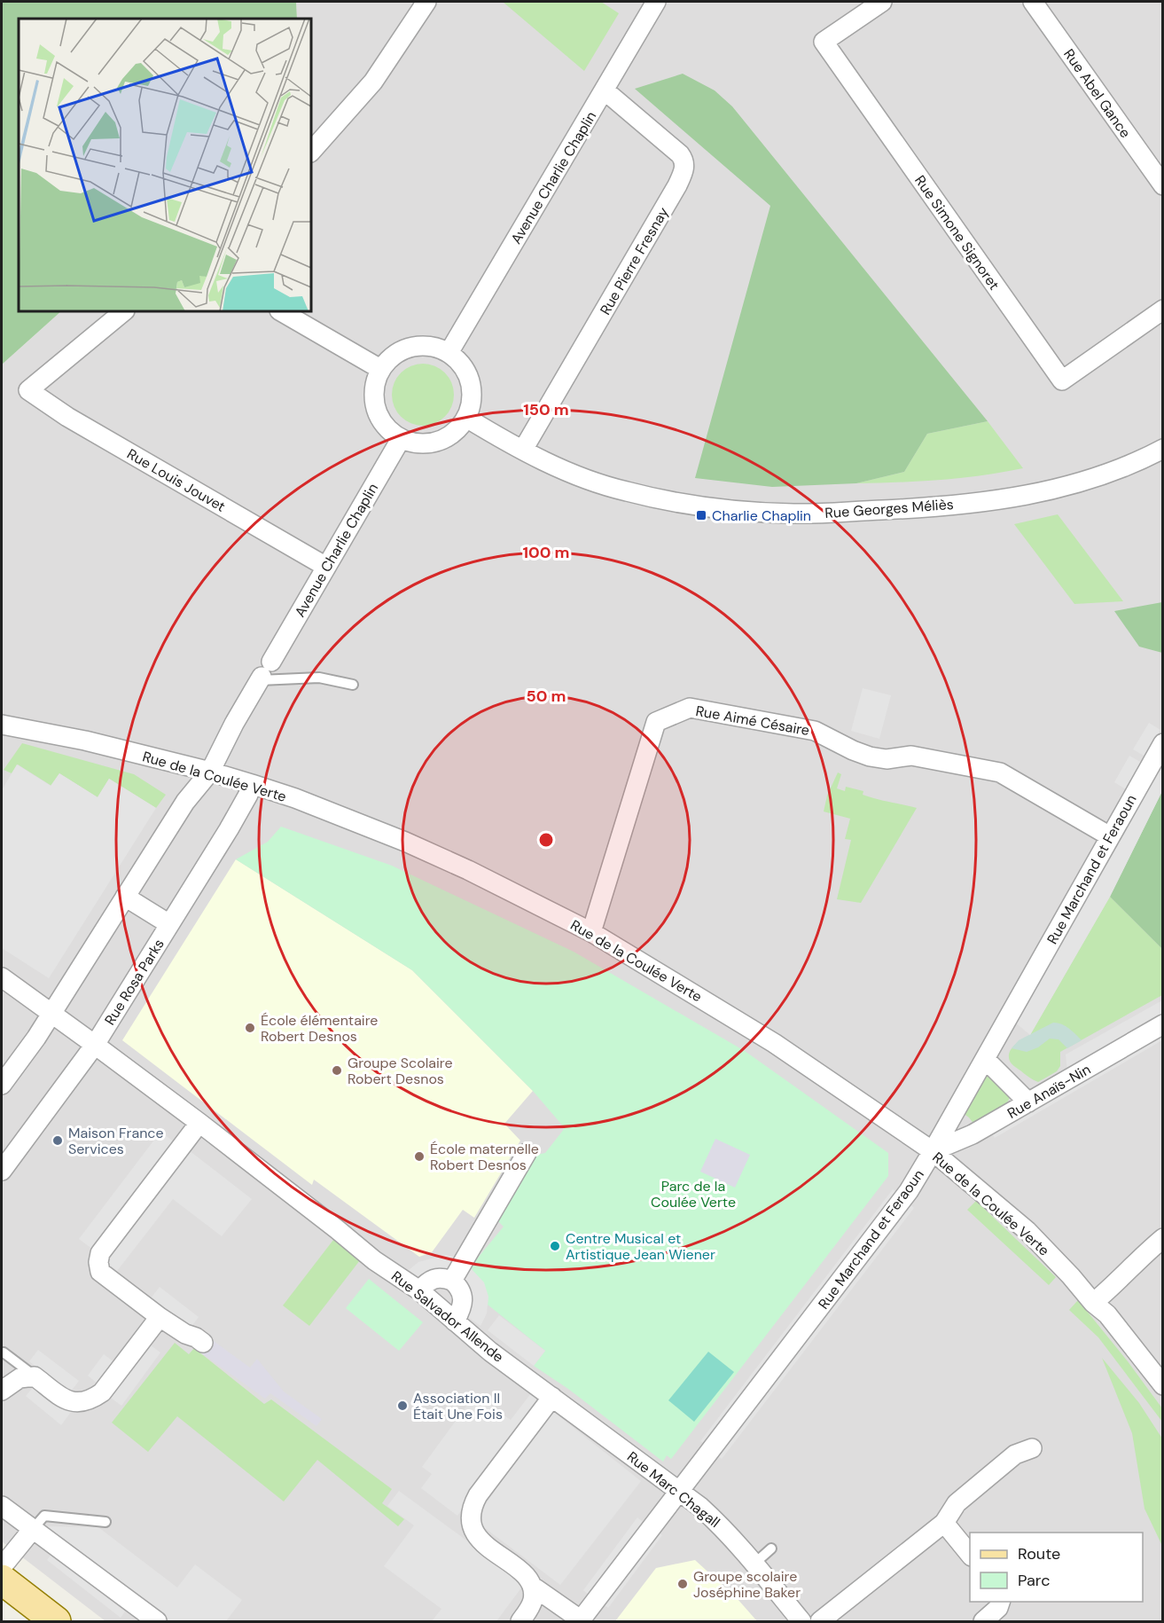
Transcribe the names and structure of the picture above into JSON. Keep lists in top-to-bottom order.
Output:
{
  "streets": {
    "street": [
      "Rue Abel Gance",
      "Avenue Charlie Chaplin",
      "Rue Simone Signoret",
      "Rue Pierre Fresnay",
      "Rue Louis Jouvet",
      "Rue Georges Méliès",
      "Rue Aimé Césaire",
      "Rue de la Coulée Verte",
      "Rue Marchand et Feraoun",
      "Rue Rosa Parks",
      "Rue Anaïs-Nin",
      "Rue Salvador Allende",
      "Rue Marc Chagall"
    ]
  },
  "crossings": [
    ["Avenue Charlie Chaplin", "Rue Pierre Fresnay"],
    ["Avenue Charlie Chaplin", "Rue Louis Jouvet"],
    ["Avenue Charlie Chaplin", "Rue Georges Méliès"],
    ["Avenue Charlie Chaplin", "Rue de la Coulée Verte"],
    ["Rue Pierre Fresnay", "Rue Georges Méliès"],
    ["Rue Aimé Césaire", "Rue de la Coulée Verte"],
    ["Rue Aimé Césaire", "Rue Marchand et Feraoun"],
    ["Rue de la Coulée Verte", "Rue Marchand et Feraoun"],
    ["Rue de la Coulée Verte", "Rue Rosa Parks"],
    ["Rue de la Coulée Verte", "Rue Anaïs-Nin"],
    ["Rue Marchand et Feraoun", "Rue Anaïs-Nin"],
    ["Rue Marchand et Feraoun", "Rue Marc Chagall"],
    ["Rue Rosa Parks", "Rue Salvador Allende"],
    ["Rue Salvador Allende", "Rue Marc Chagall"]
  ],
  "parks": ["Parc de la Coulée Verte"],
  "places": {
    "transit": ["Charlie Chaplin"],
    "other": [
      "École élémentaire Robert Desnos",
      "Groupe Scolaire Robert Desnos",
      "Maison France Services",
      "École maternelle Robert Desnos",
      "Centre Musical et Artistique Jean Wiener",
      "Association Il Était Une Fois",
      "Groupe scolaire Joséphine Baker"
    ]
  },
  "legend": ["Route", "Parc"],
  "rings": ["150 m", "100 m", "50 m"]
}
